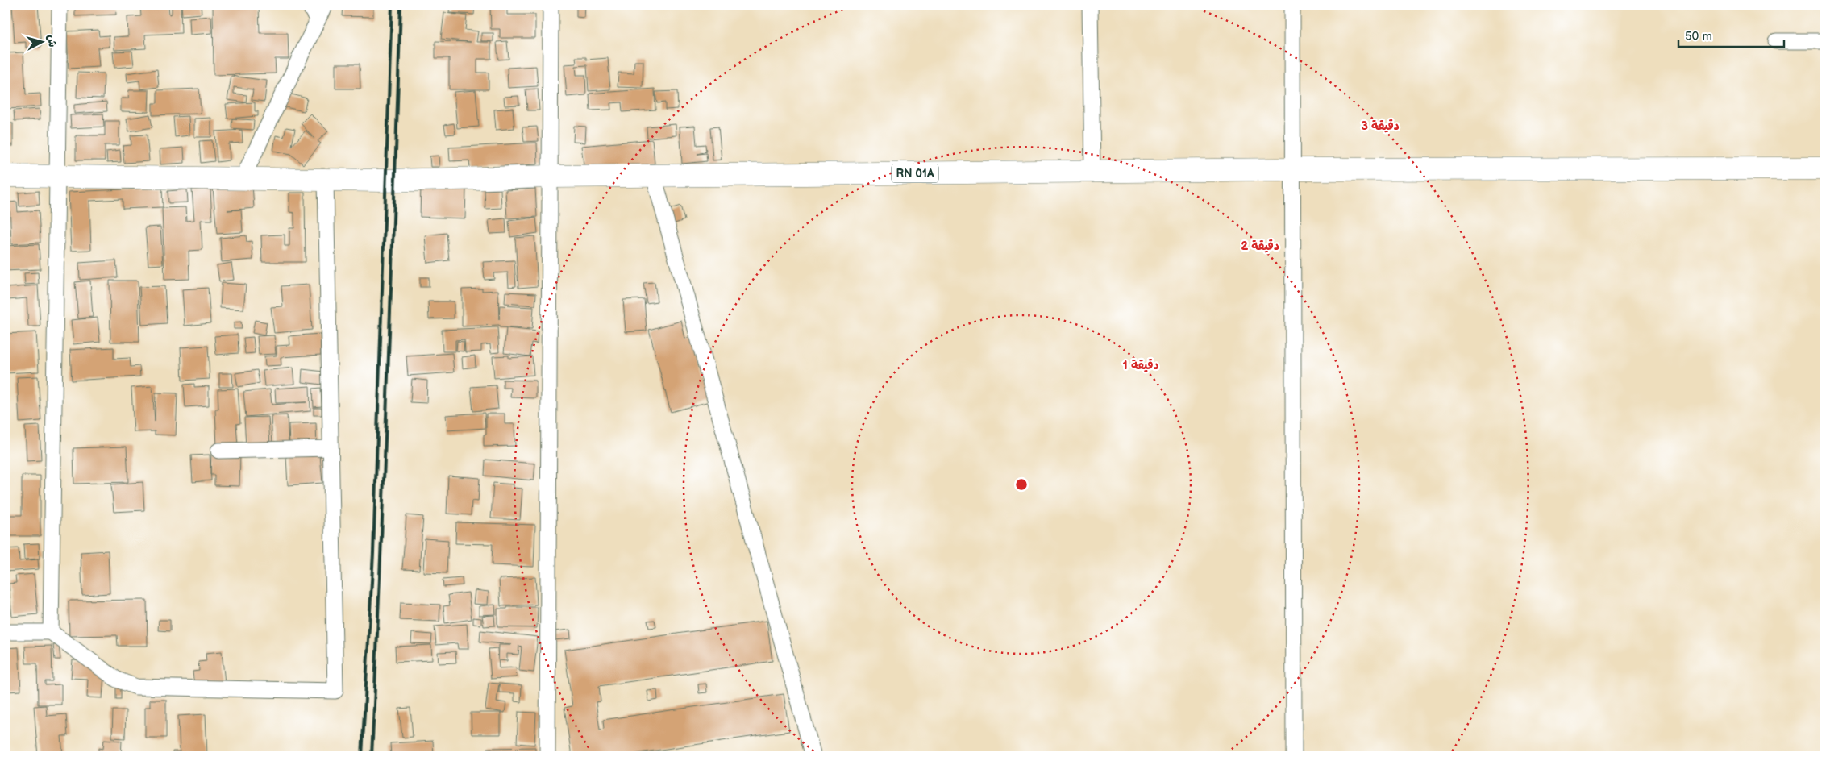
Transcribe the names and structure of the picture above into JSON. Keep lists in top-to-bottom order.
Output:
{
  "streets": {
    "main road": ["RN 01A"]
  },
  "scale_bar": "50 m",
  "north": "right",
  "rings": ["3 دقيقة", "2 دقيقة", "1 دقيقة"]
}
